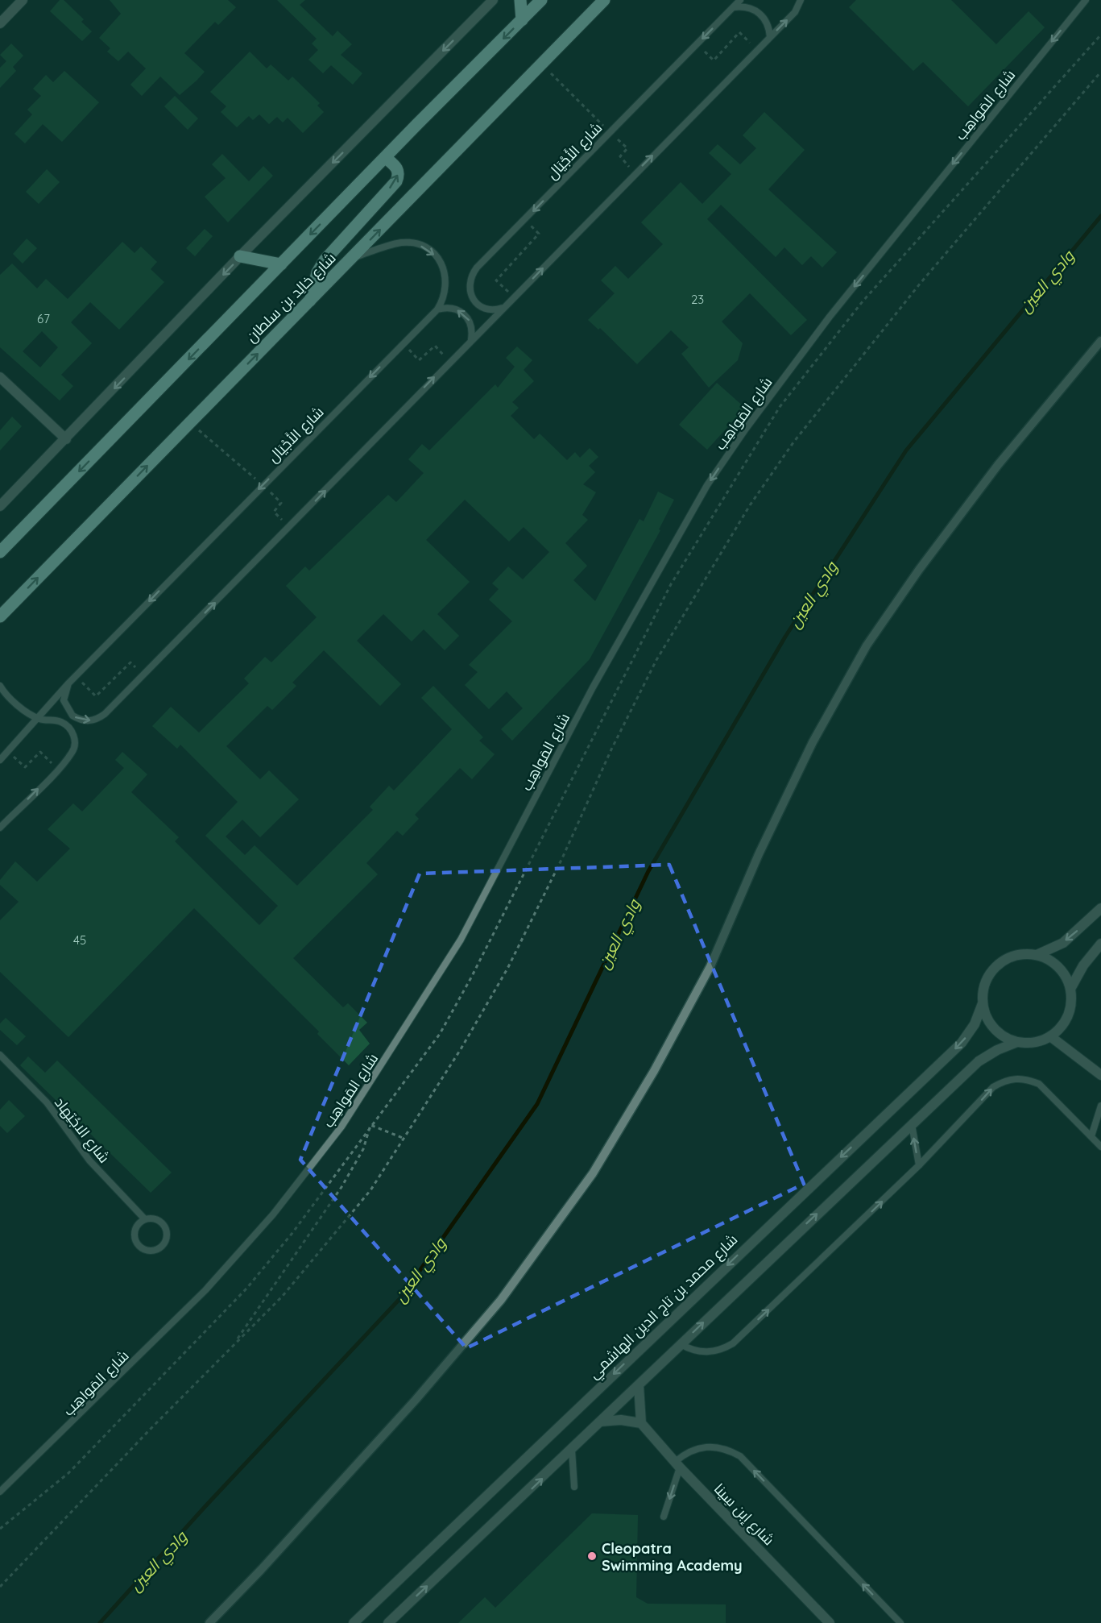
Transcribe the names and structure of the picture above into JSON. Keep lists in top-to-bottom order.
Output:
{
  "streets": {
    "main road": ["شارع خالِد بن سلطان"],
    "street": ["شارع محمد بن تاج الدين الهاشمي", "شارع إبن سِينا"],
    "lane": ["شارع المَواهِب", "شارع الأَجْيَال", "شارع الاجْتِهاد"]
  },
  "crossings": [
    ["شارع الأَجْيَال", "شارع خالِد بن سلطان"]
  ],
  "one_way": ["شارع المَواهِب"],
  "water": ["وادي العين"],
  "places": ["Cleopatra Swimming Academy"],
  "house_numbers": ["23", "67", "45"]
}
